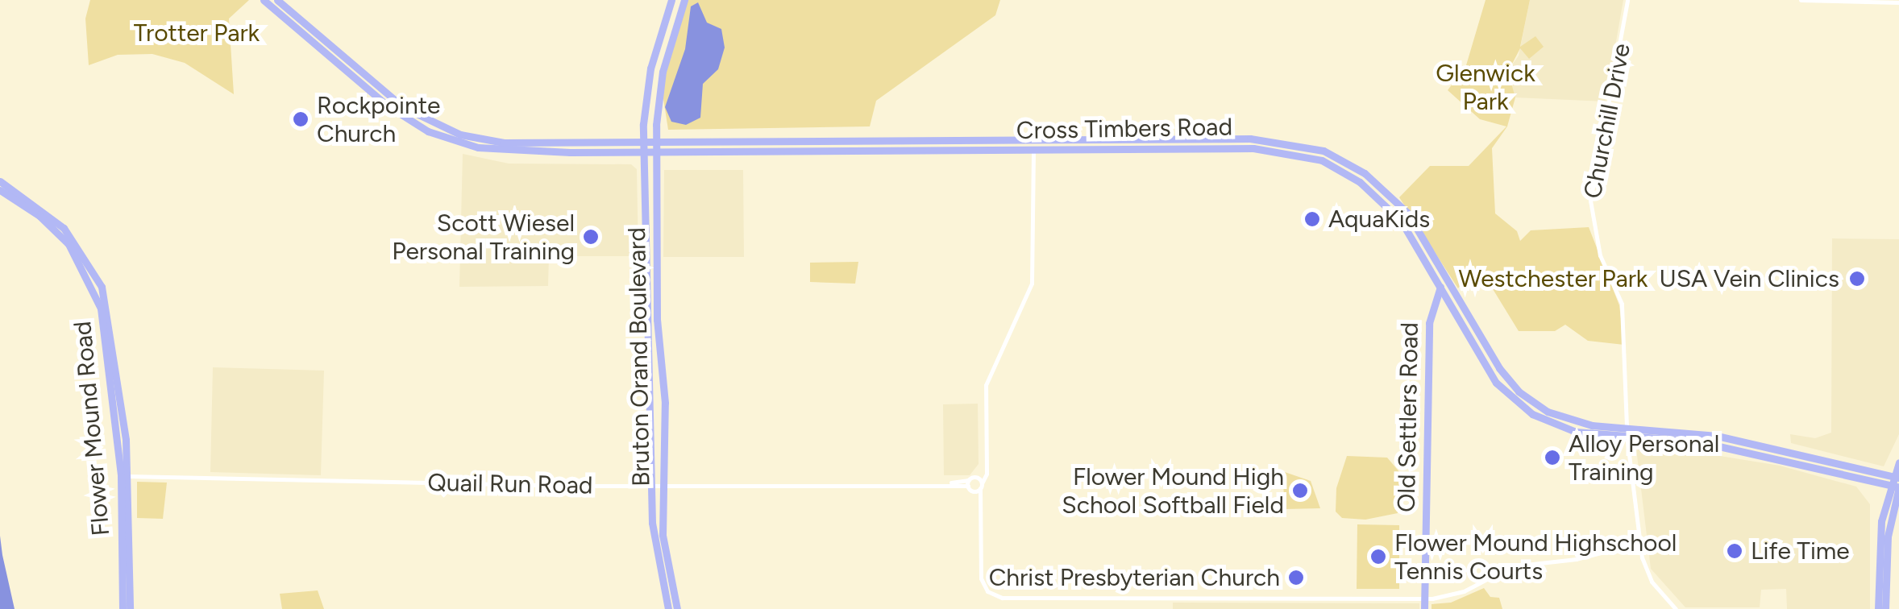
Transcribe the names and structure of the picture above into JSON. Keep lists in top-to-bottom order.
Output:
{
  "streets": {
    "main road": [
      "Cross Timbers Road",
      "Bruton Orand Boulevard",
      "Old Settlers Road",
      "Flower Mound Road"
    ],
    "street": ["Churchill Drive", "Quail Run Road"]
  },
  "crossings": [
    ["Churchill Drive", "Cross Timbers Road"],
    ["Cross Timbers Road", "Bruton Orand Boulevard"],
    ["Cross Timbers Road", "Old Settlers Road"],
    ["Bruton Orand Boulevard", "Quail Run Road"],
    ["Flower Mound Road", "Quail Run Road"]
  ],
  "parks": ["Trotter Park", "Glenwick Park", "Westchester Park"],
  "places": [
    "Rockpointe Church",
    "AquaKids",
    "Scott Wiesel Personal Training",
    "USA Vein Clinics",
    "Alloy Personal Training",
    "Flower Mound High School Softball Field",
    "Life Time",
    "Flower Mound Highschool Tennis Courts",
    "Christ Presbyterian Church"
  ]
}
